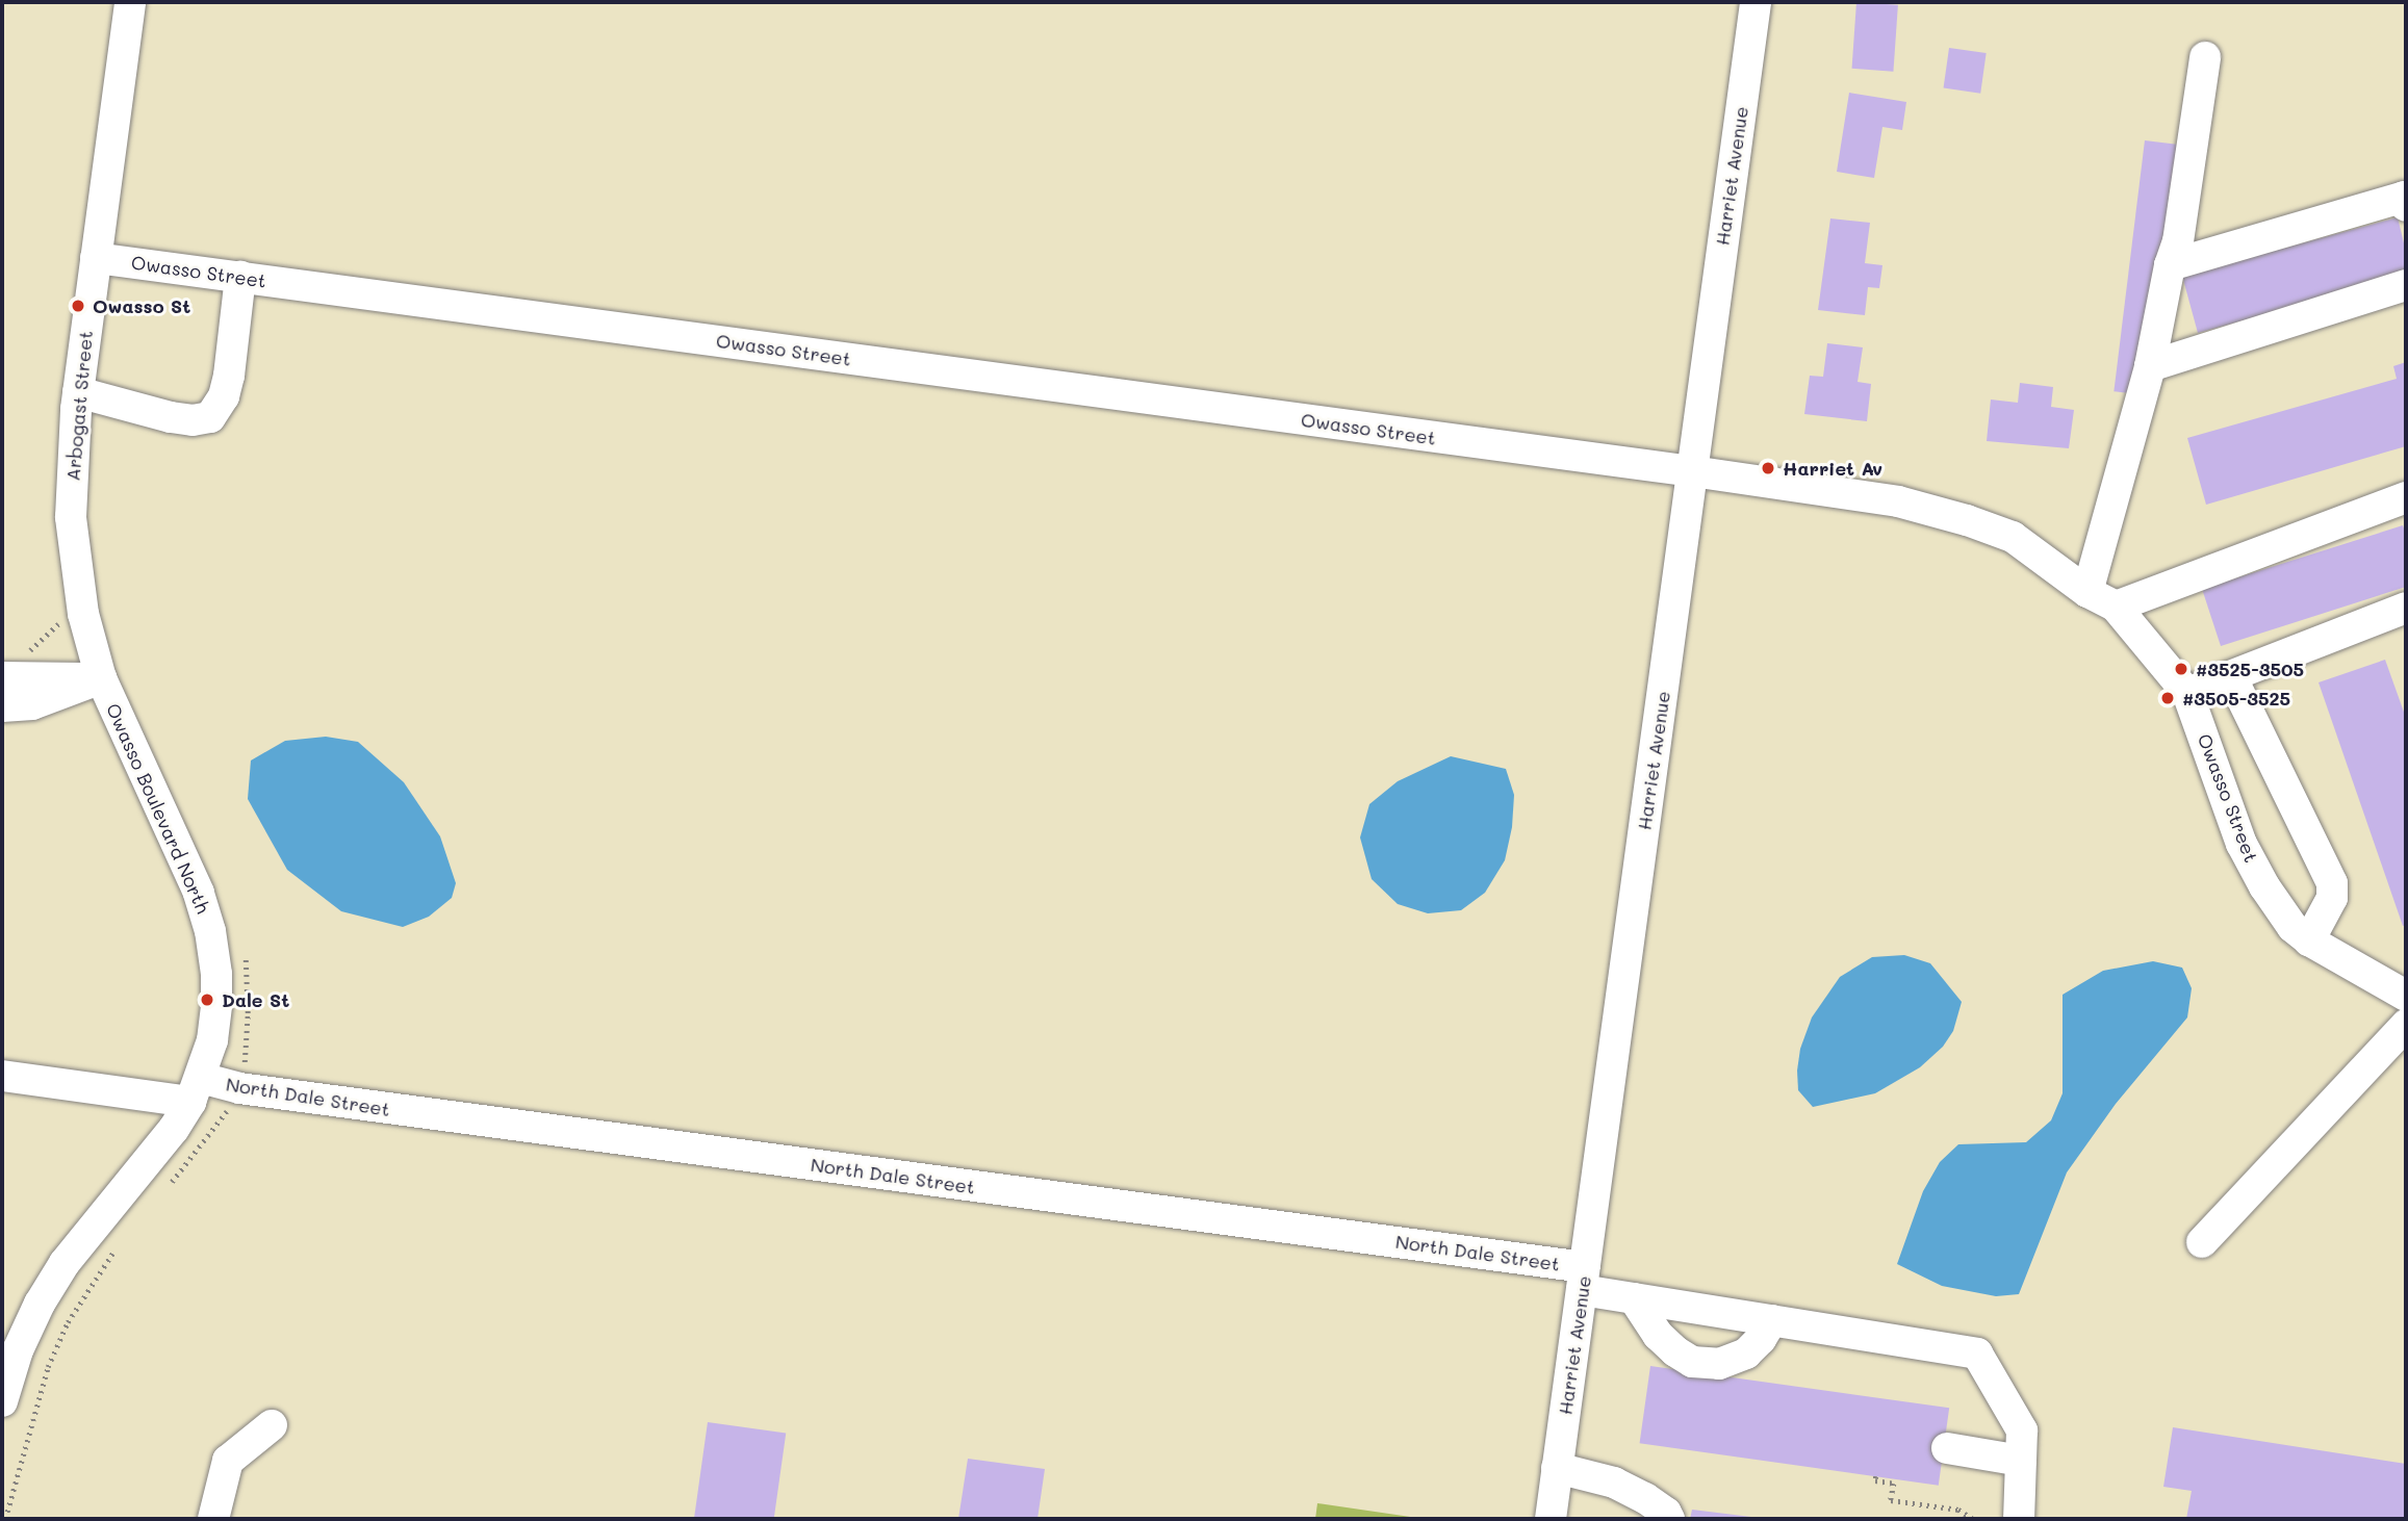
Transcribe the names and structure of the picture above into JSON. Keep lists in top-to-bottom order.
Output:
{
  "streets": {
    "street": [
      "Harriet Avenue",
      "Owasso Street",
      "Arbogast Street",
      "Owasso Boulevard North",
      "North Dale Street"
    ]
  },
  "crossings": [
    ["Harriet Avenue", "Owasso Street"],
    ["Harriet Avenue", "North Dale Street"],
    ["Owasso Street", "Arbogast Street"],
    ["Arbogast Street", "Owasso Boulevard North"],
    ["Owasso Boulevard North", "North Dale Street"]
  ],
  "places": [
    "Owasso St",
    "Harriet Av",
    "#3525-3505",
    "#3505-3525",
    "Dale St"
  ]
}
